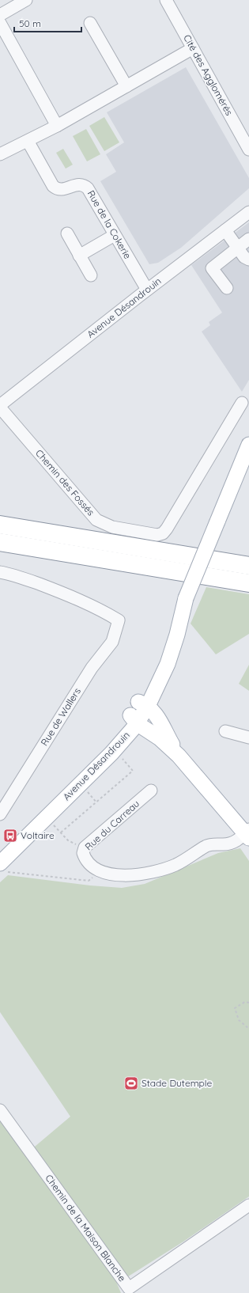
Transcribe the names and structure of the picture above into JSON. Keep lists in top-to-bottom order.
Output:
{
  "streets": {
    "main road": ["Avenue Désandrouin"],
    "street": [
      "Cité des Agglomérés",
      "Rue de la Cokerie",
      "Chemin des Fossés",
      "Rue de Wallers",
      "Rue du Carreau",
      "Chemin de la Maison Blanche"
    ]
  },
  "crossings": [
    ["Rue de la Cokerie", "Avenue Désandrouin"],
    ["Avenue Désandrouin", "Chemin des Fossés"]
  ],
  "places": {
    "bus stop": ["Voltaire"],
    "sports": ["Stade Dutemple"]
  },
  "scale_bar": "50 m"
}
